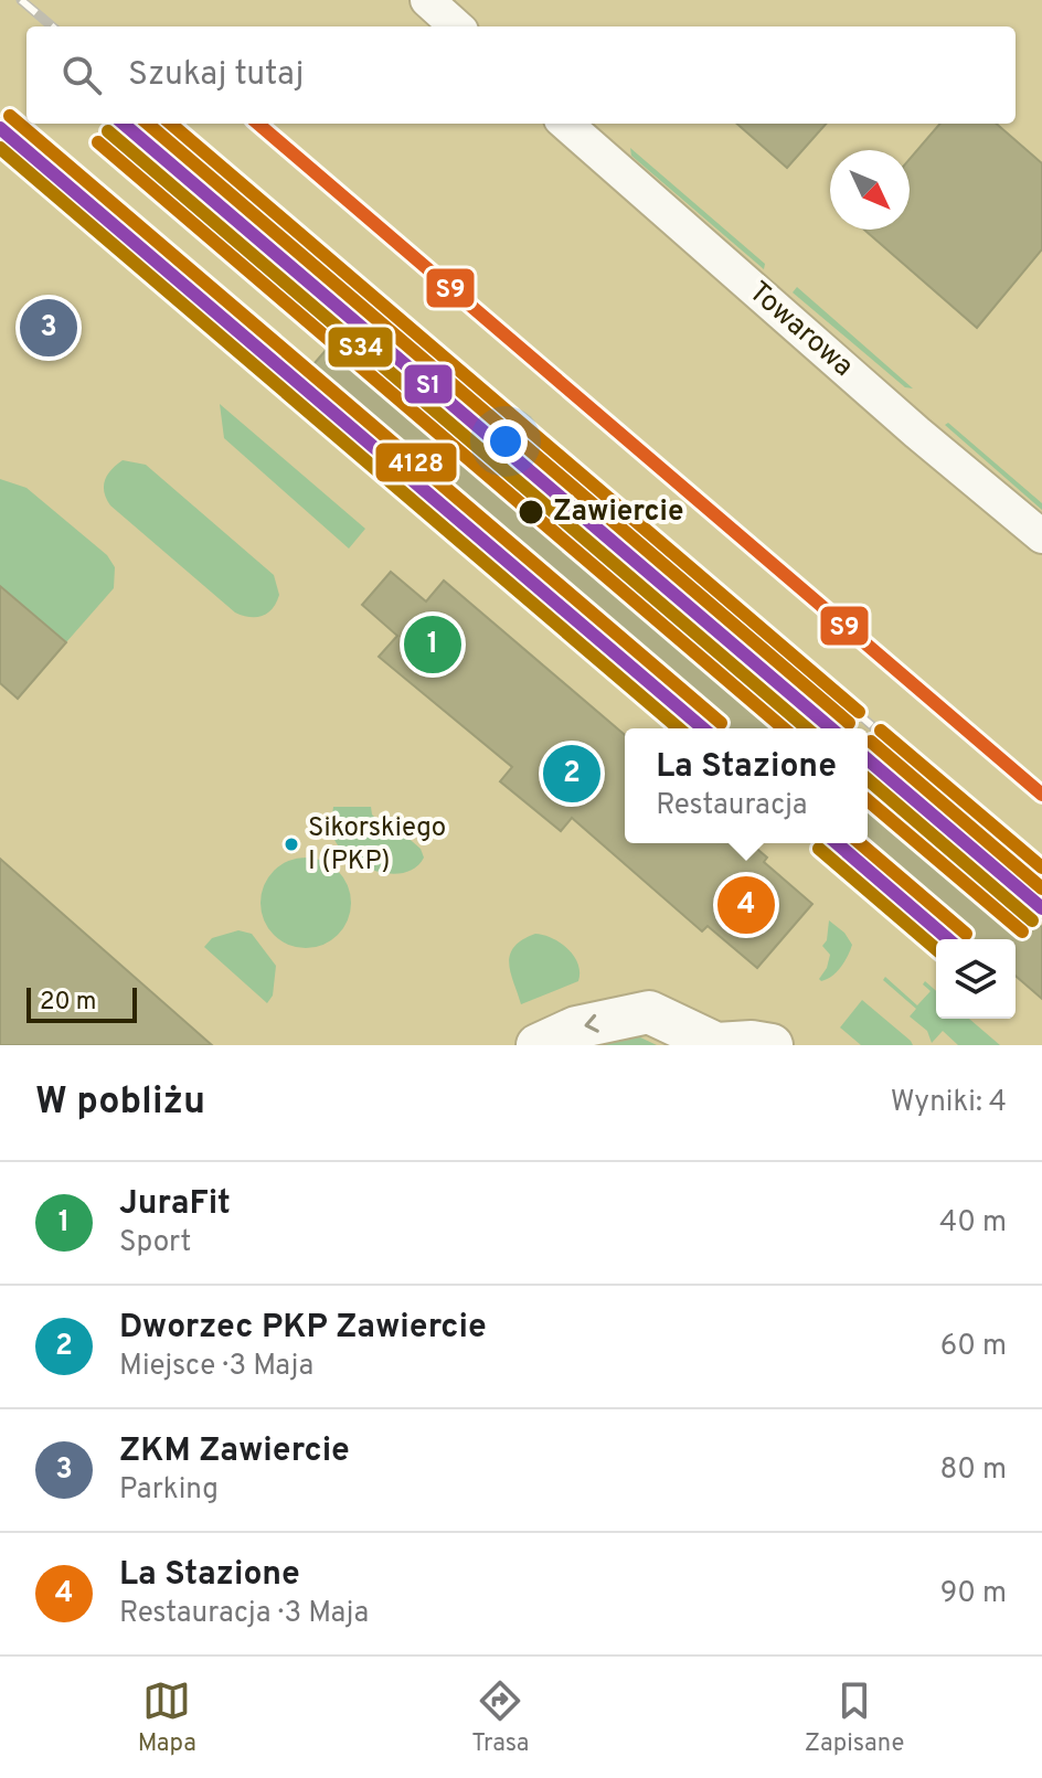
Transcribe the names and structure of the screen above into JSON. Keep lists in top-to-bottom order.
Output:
{
  "streets": {
    "street": ["Towarowa"]
  },
  "places": ["Zawiercie", "Sikorskiego I (PKP)"],
  "lines": [
    "transit line 4128",
    "transit line S1",
    "transit line S9",
    "transit line S34"
  ],
  "scale_bar": "20 m",
  "north": "bottom right",
  "page": {
    "search": "Szukaj tutaj",
    "pins": [
      "3",
      "1",
      "2",
      "4"
    ],
    "popup": ["La Stazione", "Restauracja"],
    "scale": "20 m",
    "heading": ["W pobliżu", "Wyniki: 4"],
    "list": [
      {
        "mark": "1",
        "name": "JuraFit",
        "note": "Sport",
        "value": "40 m"
      },
      {
        "mark": "2",
        "name": "Dworzec PKP Zawiercie",
        "note": "Miejsce · 3 Maja",
        "value": "60 m"
      },
      {
        "mark": "3",
        "name": "ZKM Zawiercie",
        "note": "Parking",
        "value": "80 m"
      },
      {
        "mark": "4",
        "name": "La Stazione",
        "note": "Restauracja · 3 Maja",
        "value": "90 m"
      }
    ],
    "nav": ["Mapa", "Trasa", "Zapisane"]
  }
}
